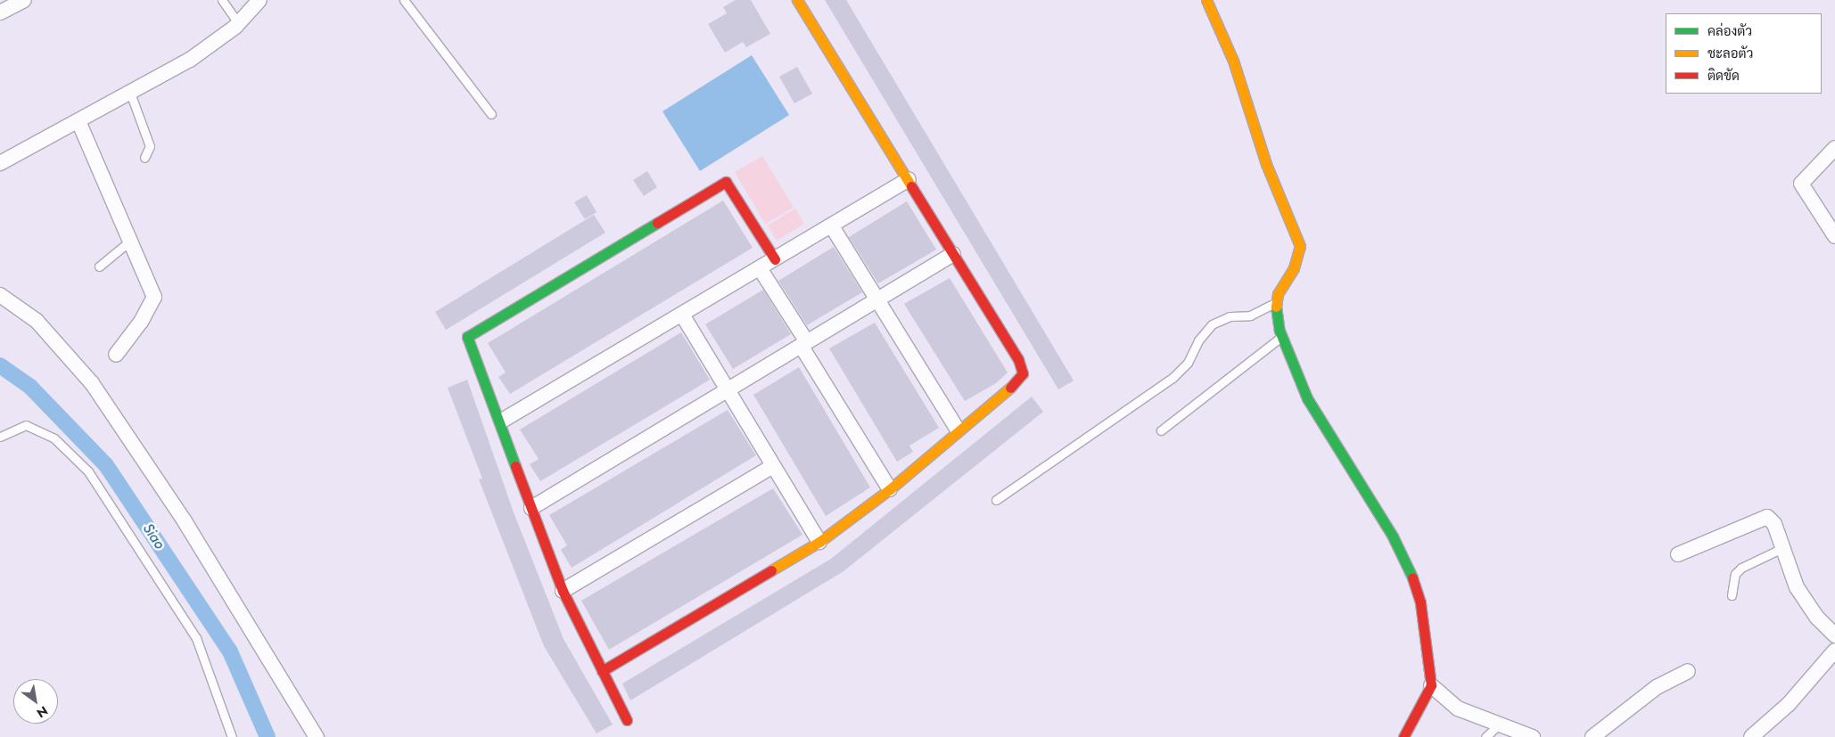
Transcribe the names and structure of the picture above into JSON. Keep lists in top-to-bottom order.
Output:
{
  "water": ["Siao"],
  "legend": ["คล่องตัว", "ชะลอตัว", "ติดขัด"],
  "north": "bottom right"
}
